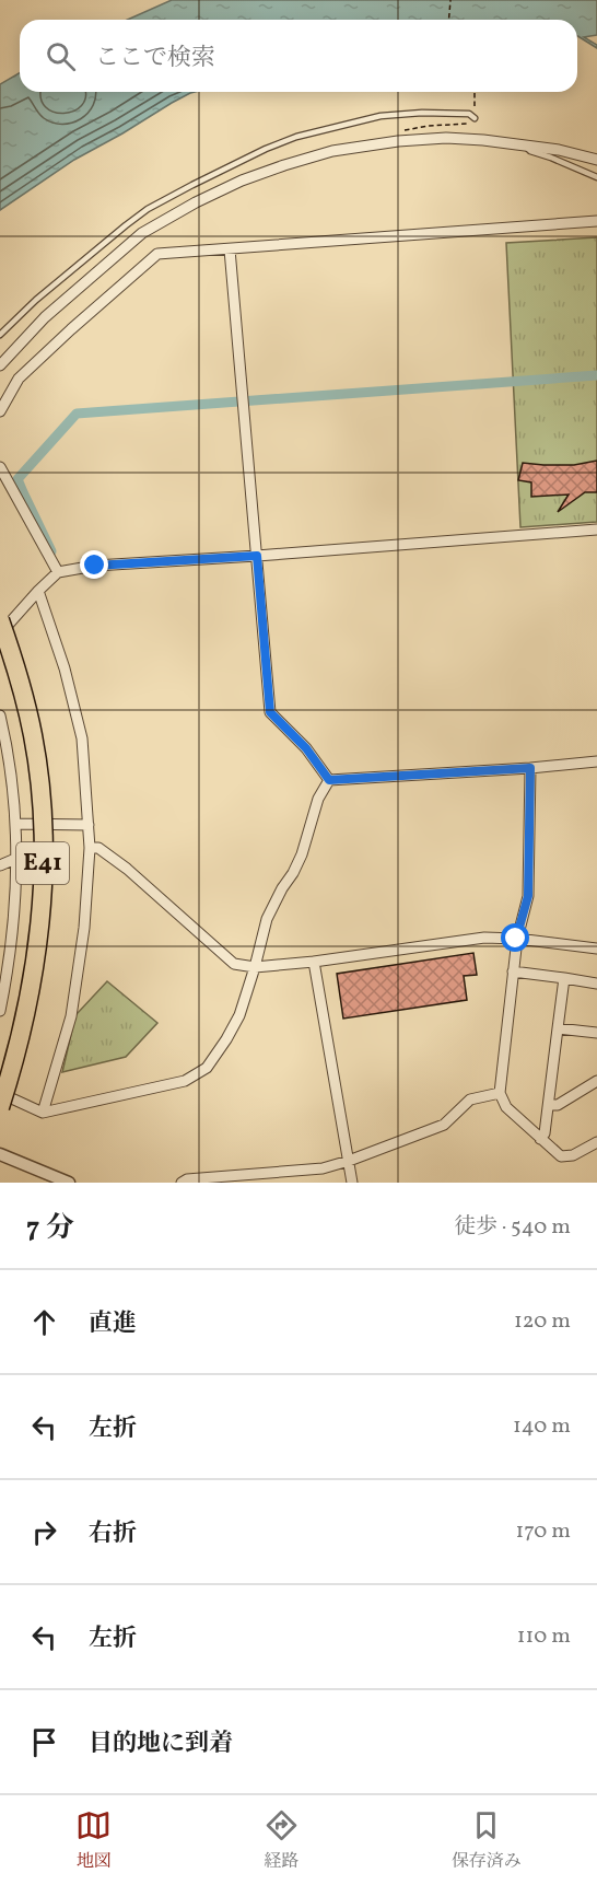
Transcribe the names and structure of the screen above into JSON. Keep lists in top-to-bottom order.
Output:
{
  "streets": {
    "highway": ["E41"]
  },
  "page": {
    "search": "ここで検索",
    "heading": ["7 分", "徒歩 · 540 m"],
    "list": [
      ["直進", "120 m"],
      ["左折", "140 m"],
      ["右折", "170 m"],
      ["左折", "110 m"],
      "目的地に到着"
    ],
    "nav": ["地図", "経路", "保存済み"]
  }
}
